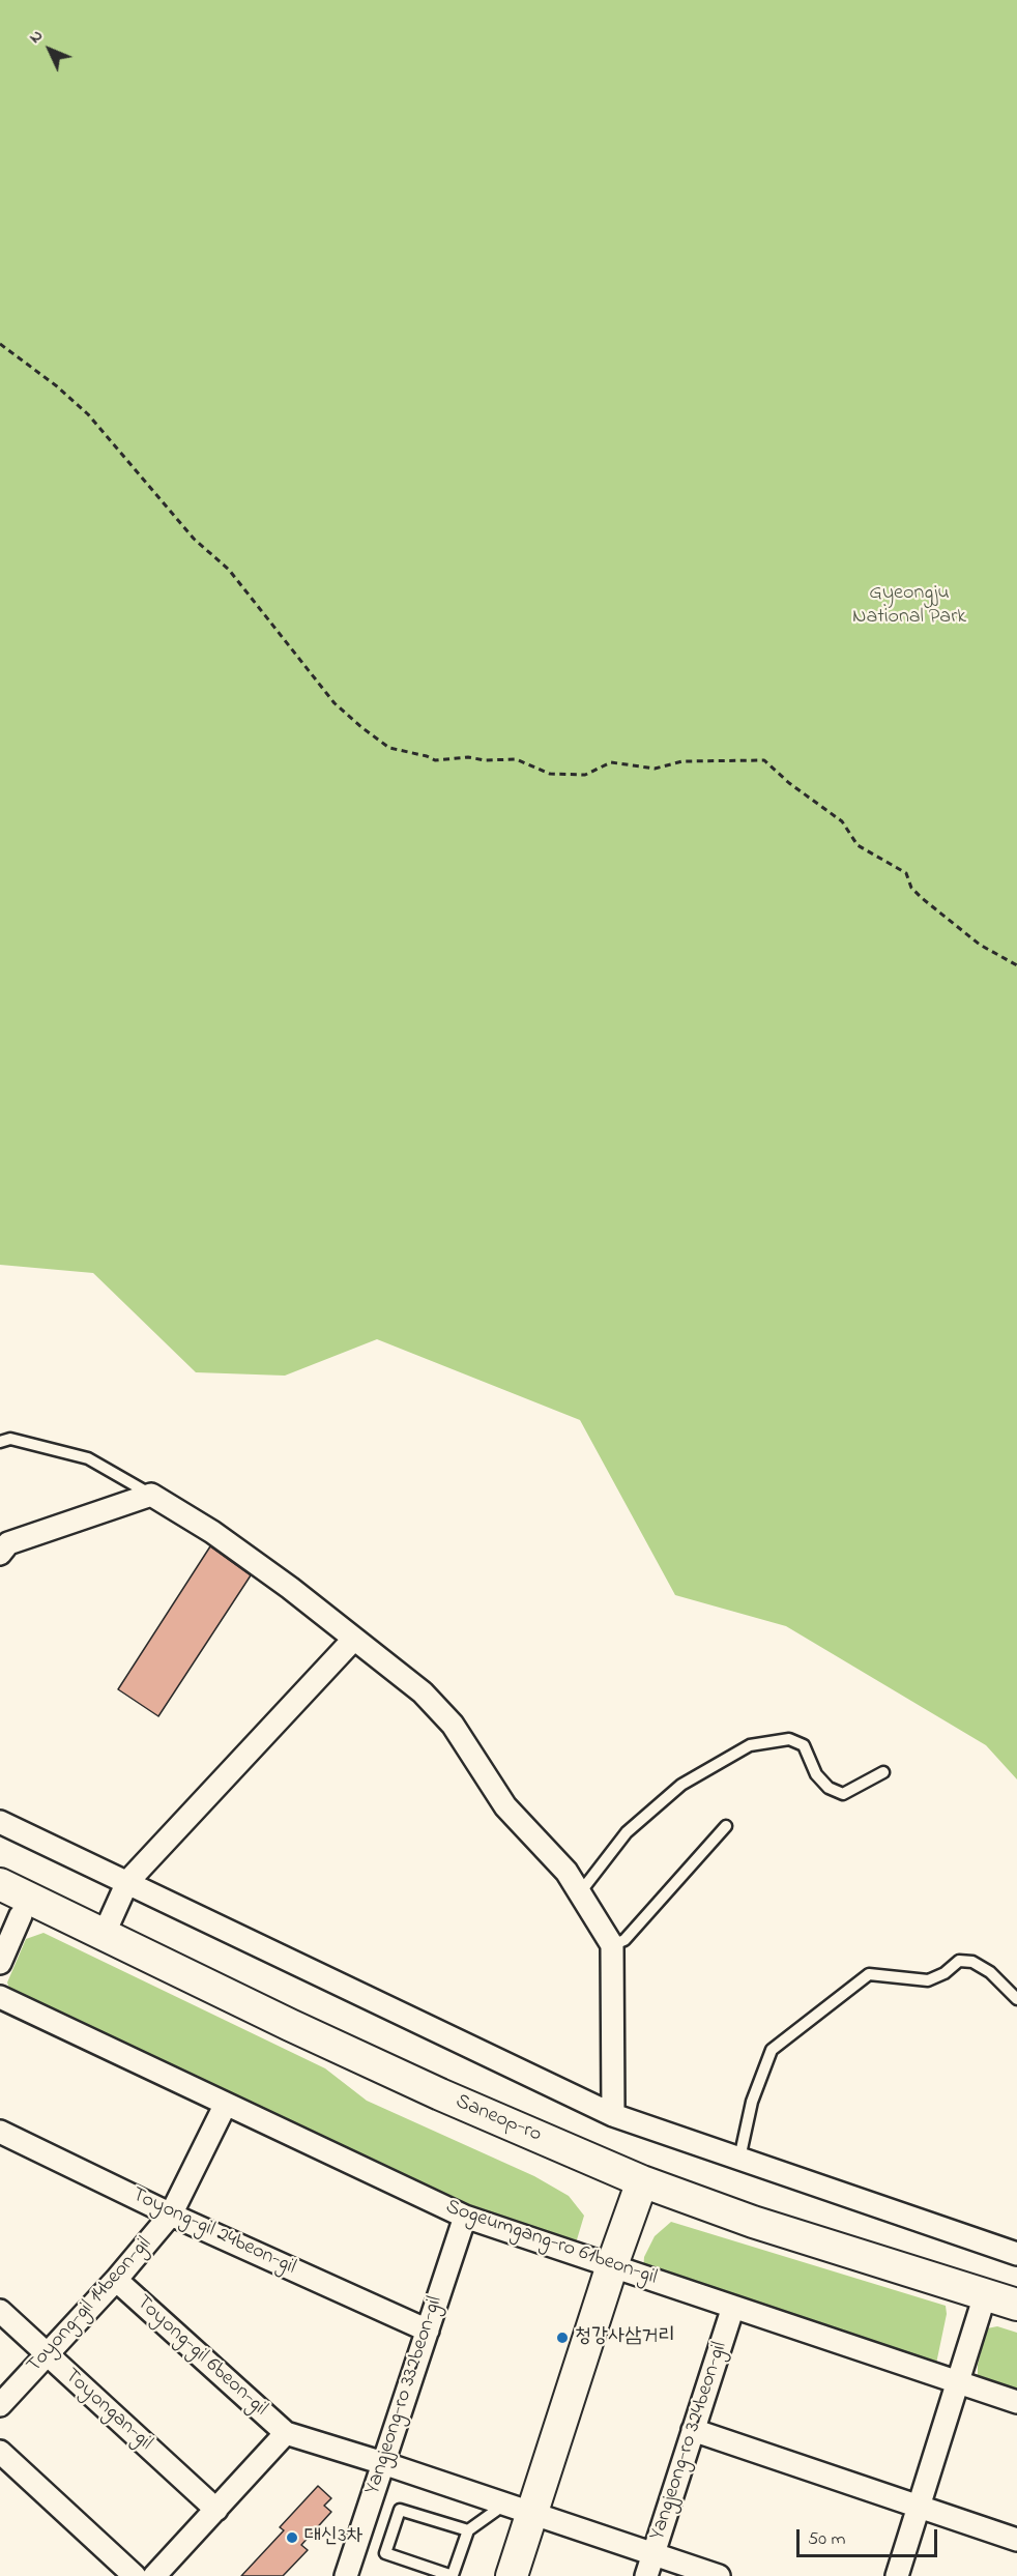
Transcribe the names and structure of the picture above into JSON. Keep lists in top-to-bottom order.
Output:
{
  "streets": {
    "street": [
      "Saneop-ro",
      "Toyong-gil 24beon-gil",
      "Sogeumgang-ro 61beon-gil",
      "Toyong-gil 14beon-gil",
      "Toyong-gil 6beon-gil",
      "Yangjeong-ro 332beon-gil",
      "Toyongan-gil",
      "Yangjeong-ro 324beon-gil"
    ]
  },
  "crossings": [
    ["Toyong-gil 24beon-gil", "Toyong-gil 14beon-gil"],
    ["Toyong-gil 24beon-gil", "Yangjeong-ro 332beon-gil"],
    ["Sogeumgang-ro 61beon-gil", "Toyong-gil 14beon-gil"],
    ["Sogeumgang-ro 61beon-gil", "Yangjeong-ro 332beon-gil"],
    ["Sogeumgang-ro 61beon-gil", "Yangjeong-ro 324beon-gil"],
    ["Toyong-gil 14beon-gil", "Toyong-gil 6beon-gil"],
    ["Toyong-gil 14beon-gil", "Toyongan-gil"],
    ["Toyong-gil 6beon-gil", "Yangjeong-ro 332beon-gil"],
    ["Toyong-gil 6beon-gil", "Yangjeong-ro 324beon-gil"]
  ],
  "parks": ["Gyeongju National Park"],
  "places": ["청강사삼거리", "대신3차"],
  "scale_bar": "50 m",
  "north": "top left"
}
